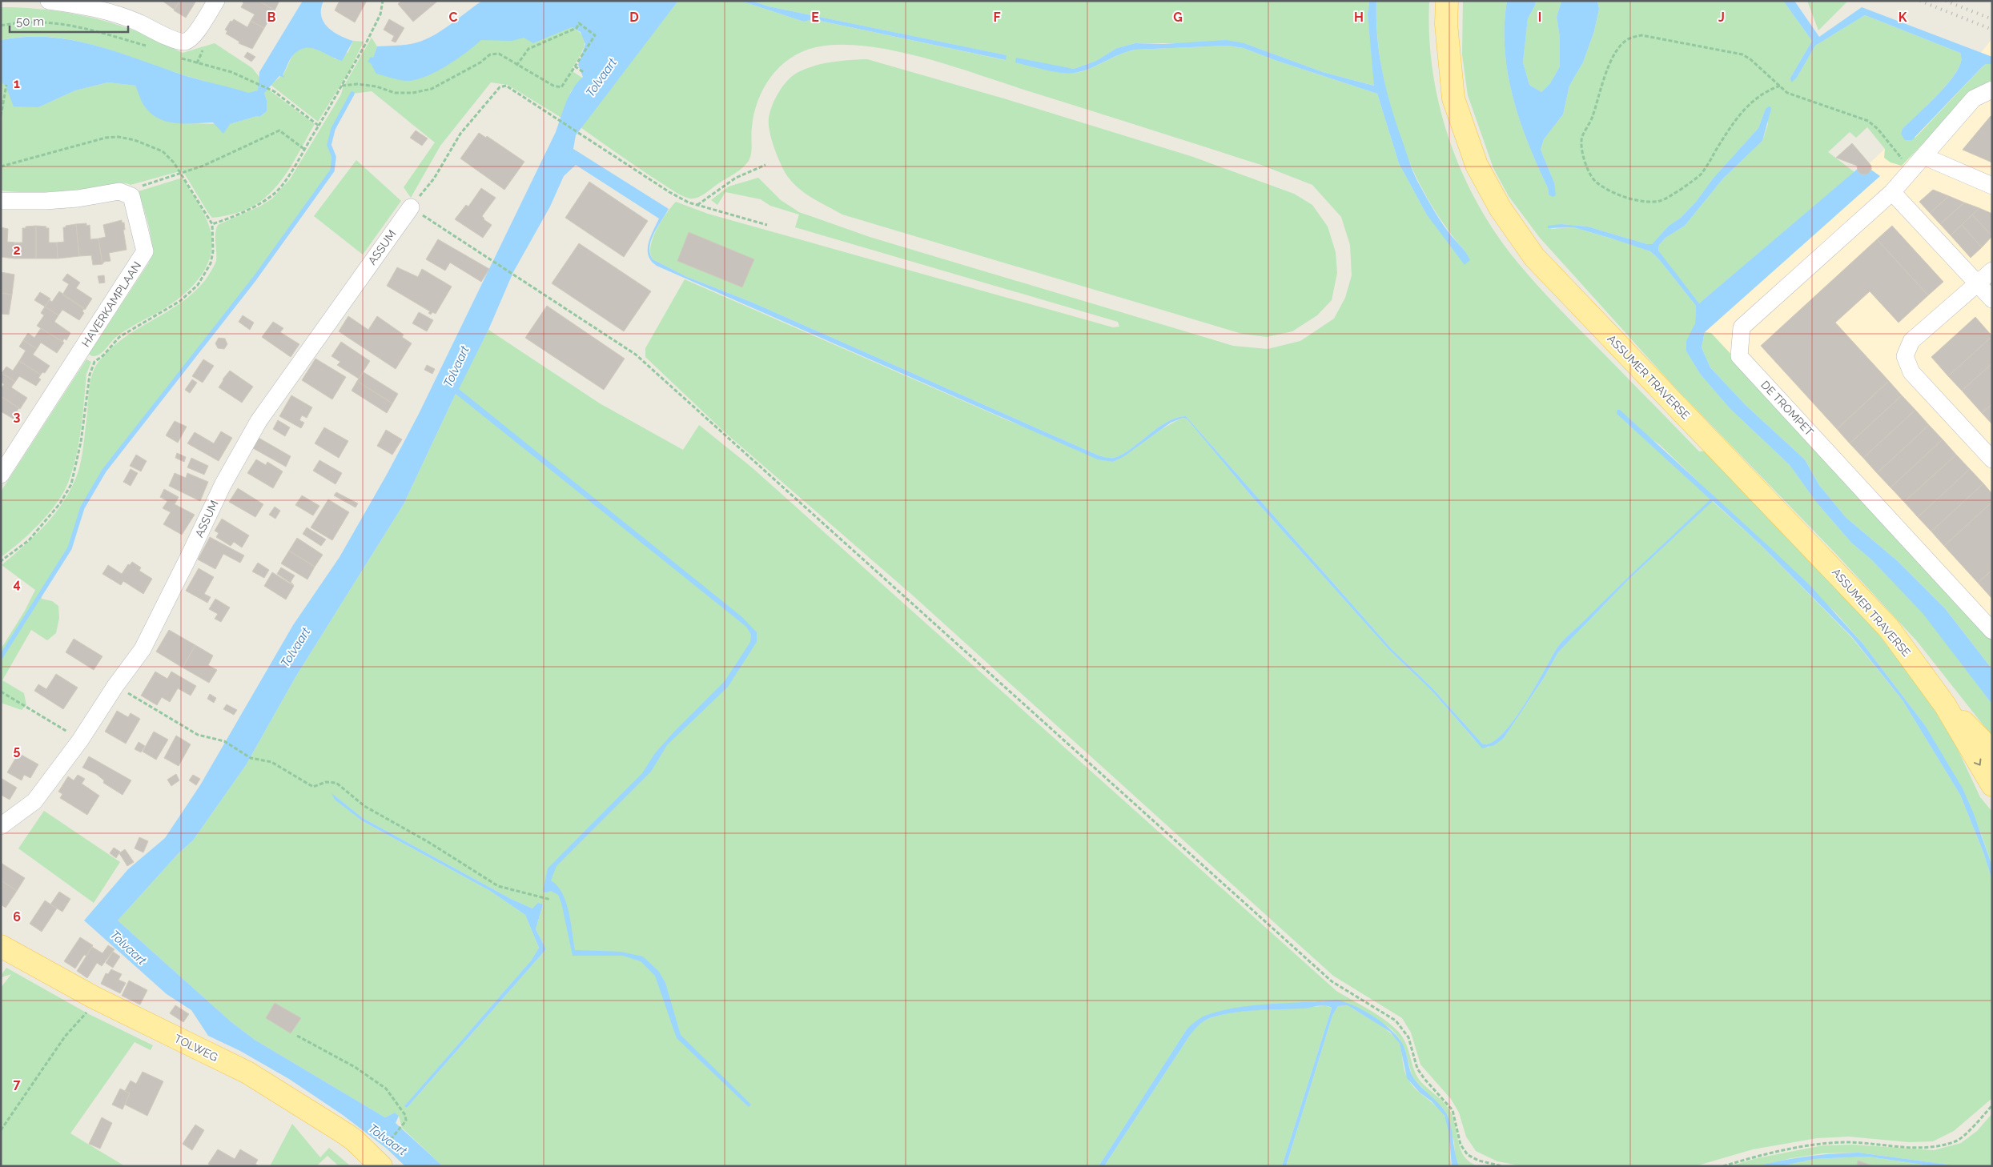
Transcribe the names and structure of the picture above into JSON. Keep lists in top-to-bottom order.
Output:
{
  "streets": {
    "main road": ["ASSUMER TRAVERSE", "TOLWEG"],
    "street": ["ASSUM", "HAVERKAMPLAAN", "DE TROMPET"]
  },
  "water": ["Tolvaart"],
  "scale_bar": "50 m",
  "grid": {
    "columns": [
      "B",
      "C",
      "D",
      "E",
      "F",
      "G",
      "H",
      "I",
      "J",
      "K"
    ],
    "rows": [
      "1",
      "2",
      "3",
      "4",
      "5",
      "6",
      "7"
    ]
  }
}
